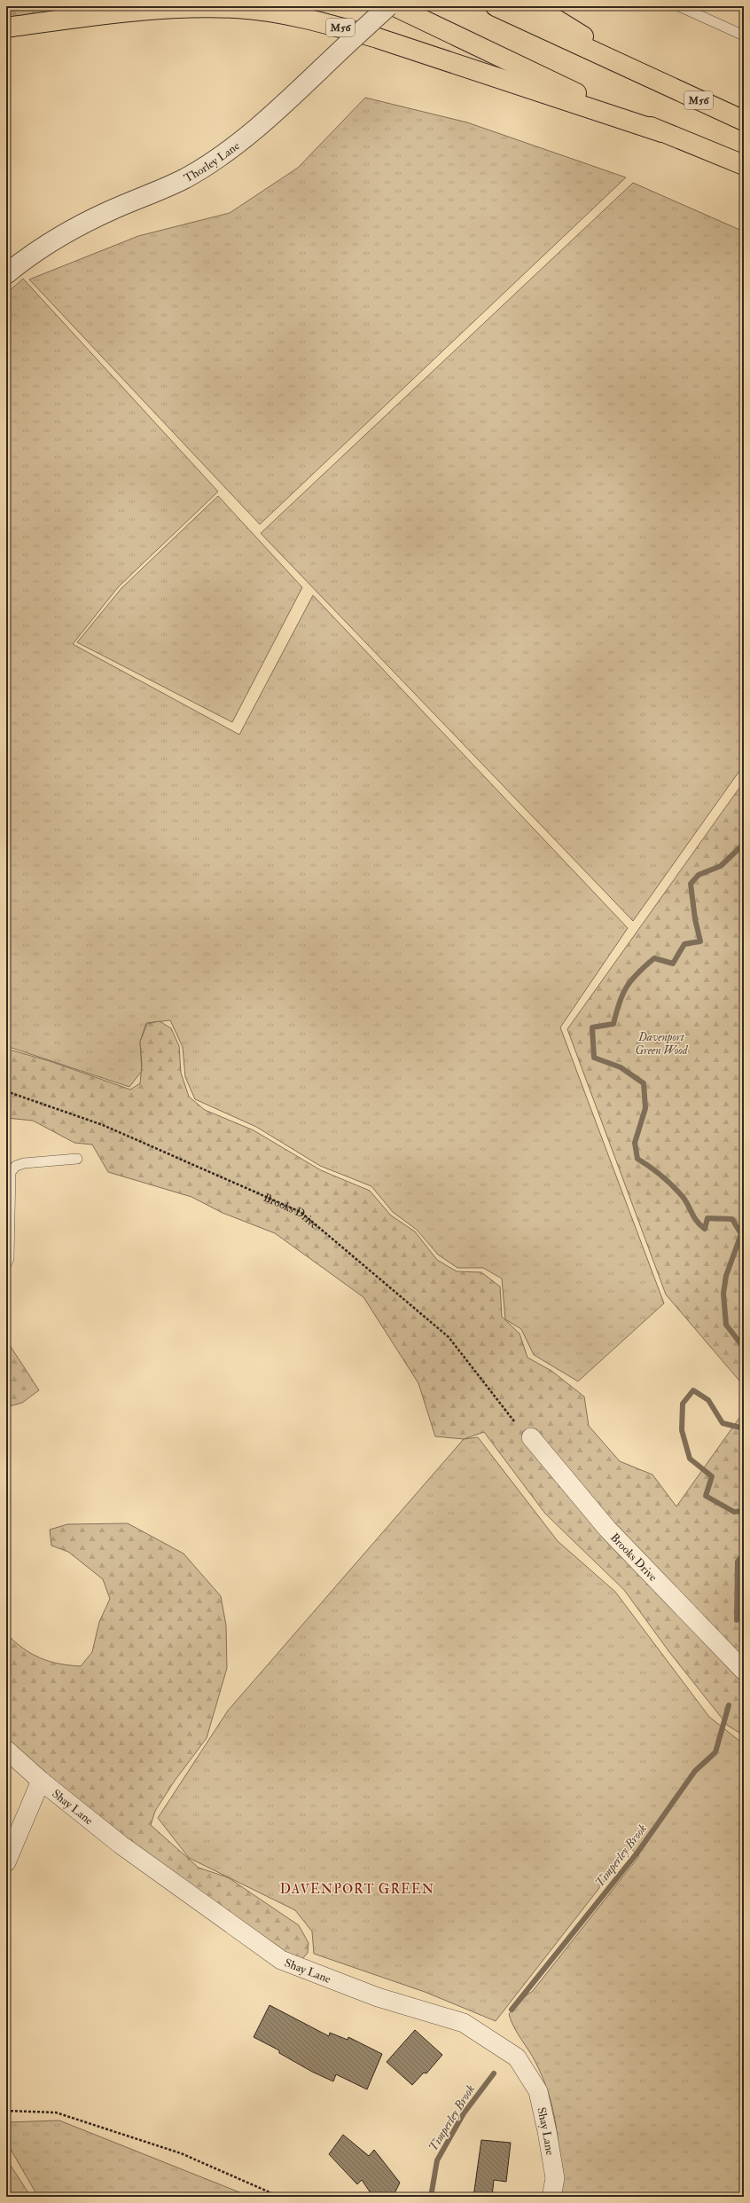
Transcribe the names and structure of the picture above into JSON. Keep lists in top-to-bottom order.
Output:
{
  "streets": {
    "highway": ["M56"],
    "street": ["Thorley Lane", "Brooks Drive", "Shay Lane"]
  },
  "districts": ["DAVENPORT GREEN"],
  "water": ["Timperley Brook"],
  "parks": ["Davenport Green Wood"]
}
